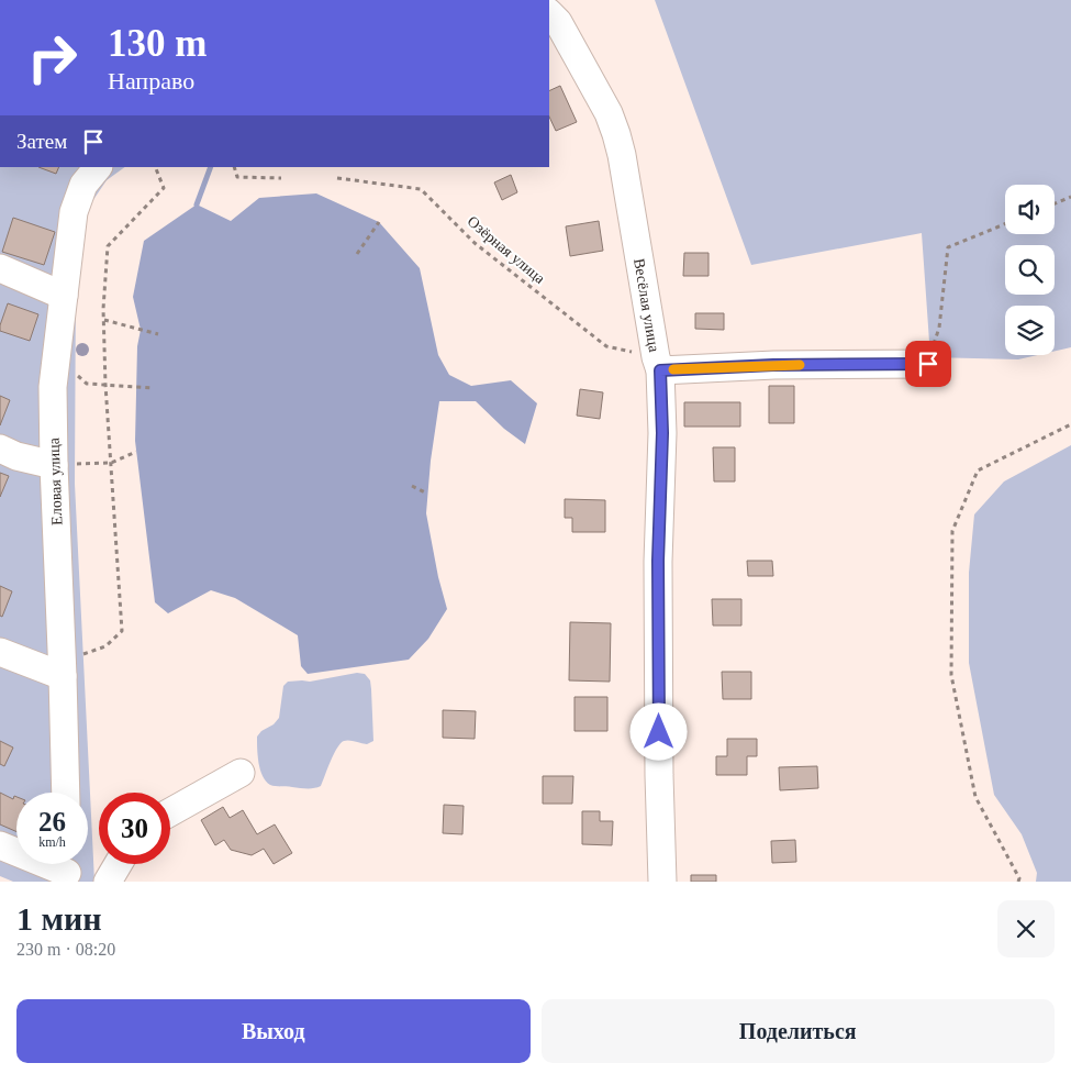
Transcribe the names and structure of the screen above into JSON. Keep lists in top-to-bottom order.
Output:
{
  "streets": {
    "street": ["Весёлая улица", "Еловая улица"],
    "path": ["Озёрная улица"]
  },
  "crossings": [
    ["Озёрная улица", "Весёлая улица"]
  ],
  "page": {
    "turn": ["130 m", "Направо"],
    "then": "Затем",
    "speed": "26 km/h",
    "limit": "30",
    "heading": ["1 мин", "230 m · 08:20"],
    "buttons": ["Выход", "Поделиться"]
  }
}
